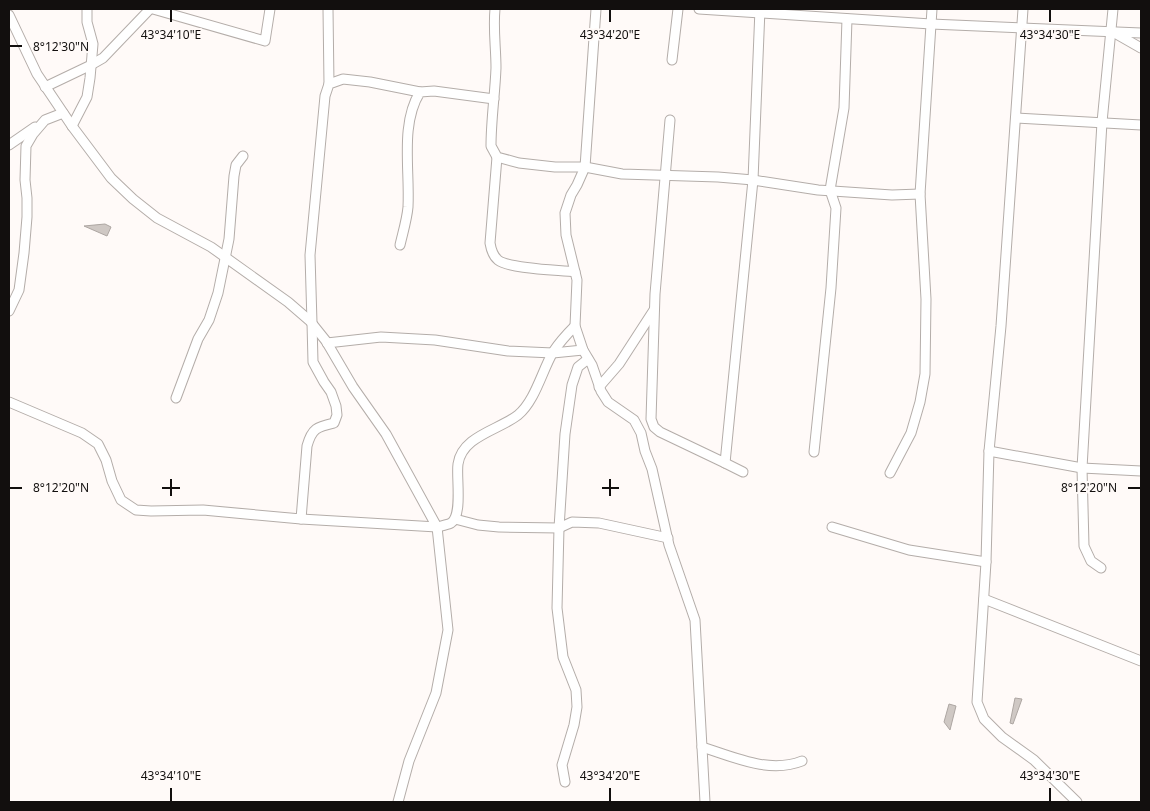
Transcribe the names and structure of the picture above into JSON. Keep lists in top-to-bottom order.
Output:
{
  "coordinates": [
    "43°34'10\"E",
    "43°34'20\"E",
    "43°34'30\"E",
    "8°12'30\"N",
    "8°12'20\"N"
  ]
}
